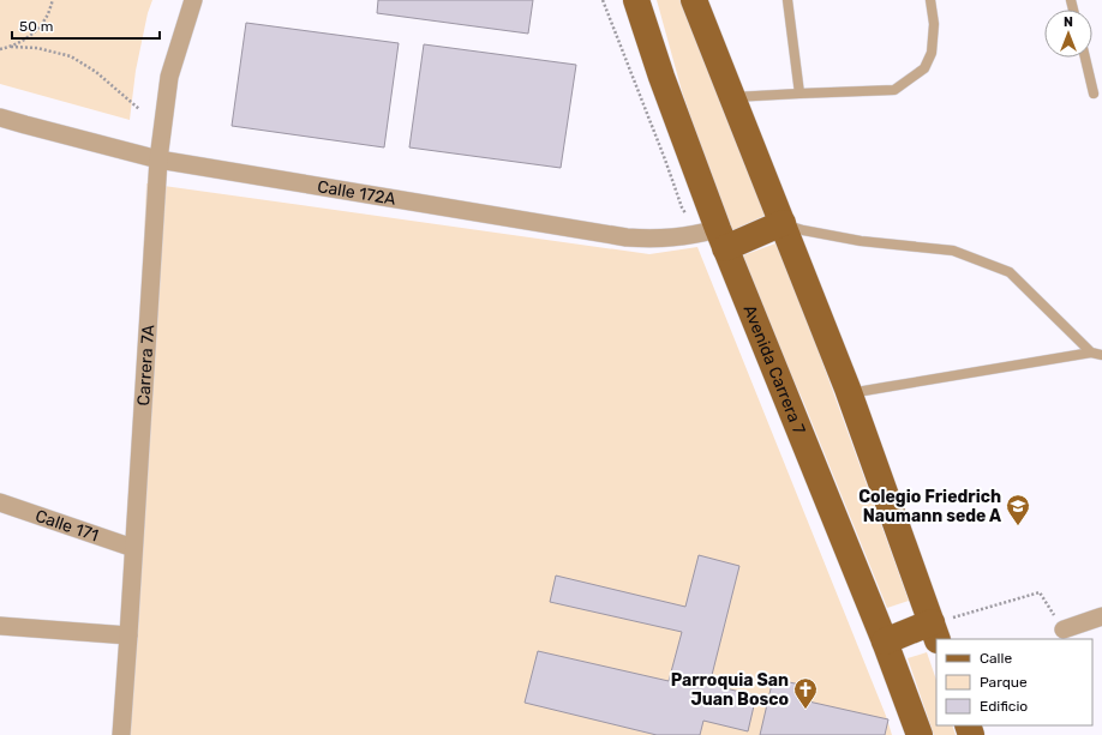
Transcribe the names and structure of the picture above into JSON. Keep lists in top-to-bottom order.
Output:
{
  "streets": {
    "main road": ["Avenida Carrera 7"],
    "street": ["Calle 172A", "Carrera 7A", "Calle 171"]
  },
  "crossings": [
    ["Calle 172A", "Carrera 7A"],
    ["Calle 172A", "Avenida Carrera 7"],
    ["Carrera 7A", "Calle 171"]
  ],
  "places": {
    "school or university": ["Colegio Friedrich Naumann sede A"],
    "church": ["Parroquia San Juan Bosco"]
  },
  "legend": ["Calle", "Parque", "Edificio"],
  "scale_bar": "50 m",
  "north": "top"
}
